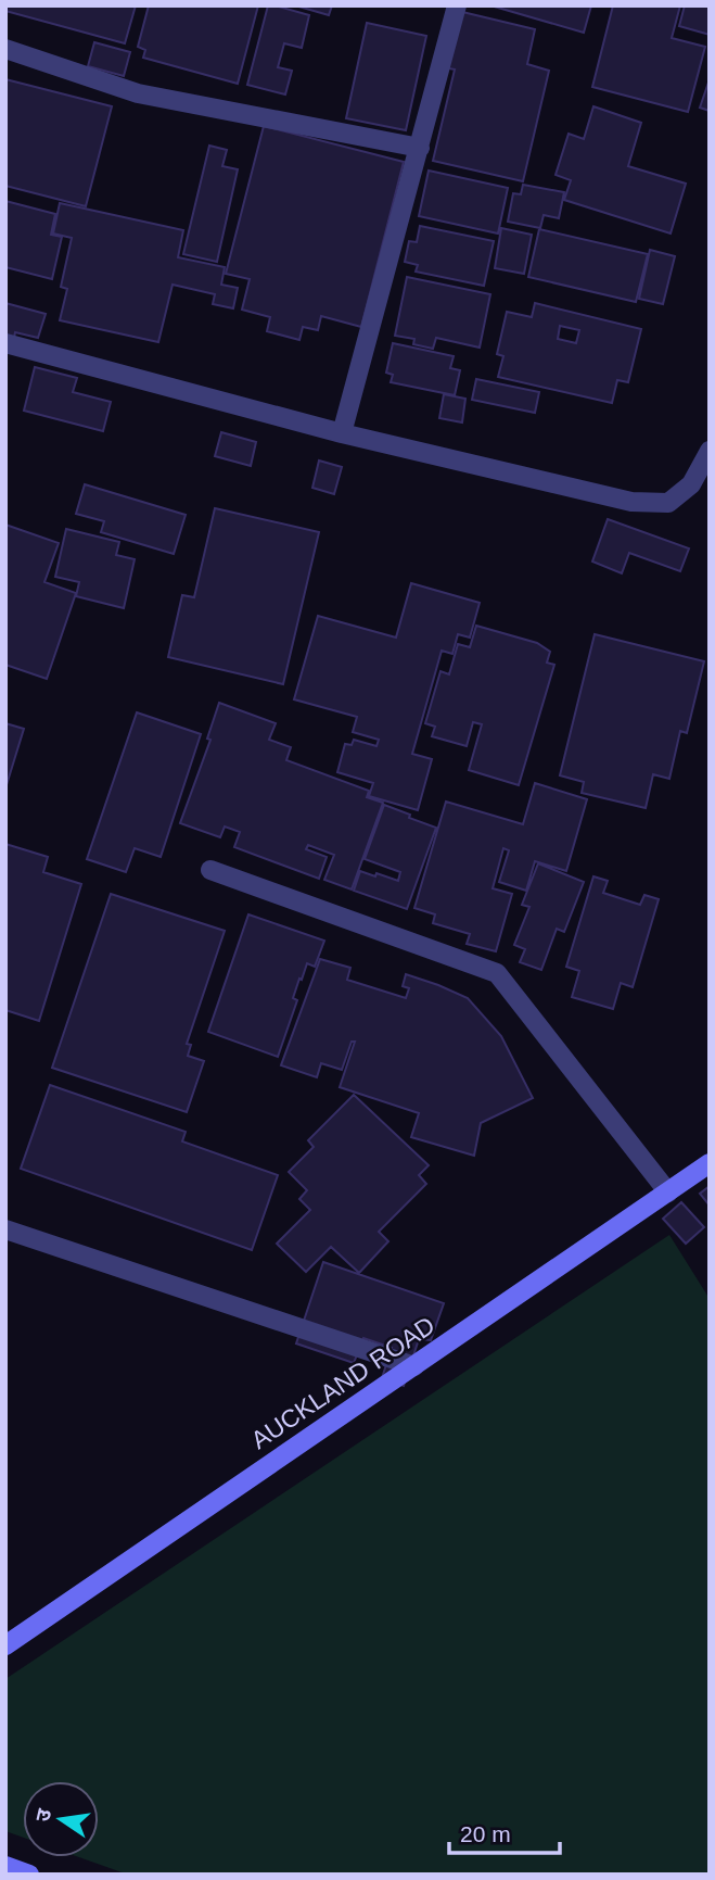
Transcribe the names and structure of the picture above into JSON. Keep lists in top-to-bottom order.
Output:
{
  "streets": {
    "street": ["AUCKLAND ROAD"]
  },
  "scale_bar": "20 m",
  "north": "left"
}
